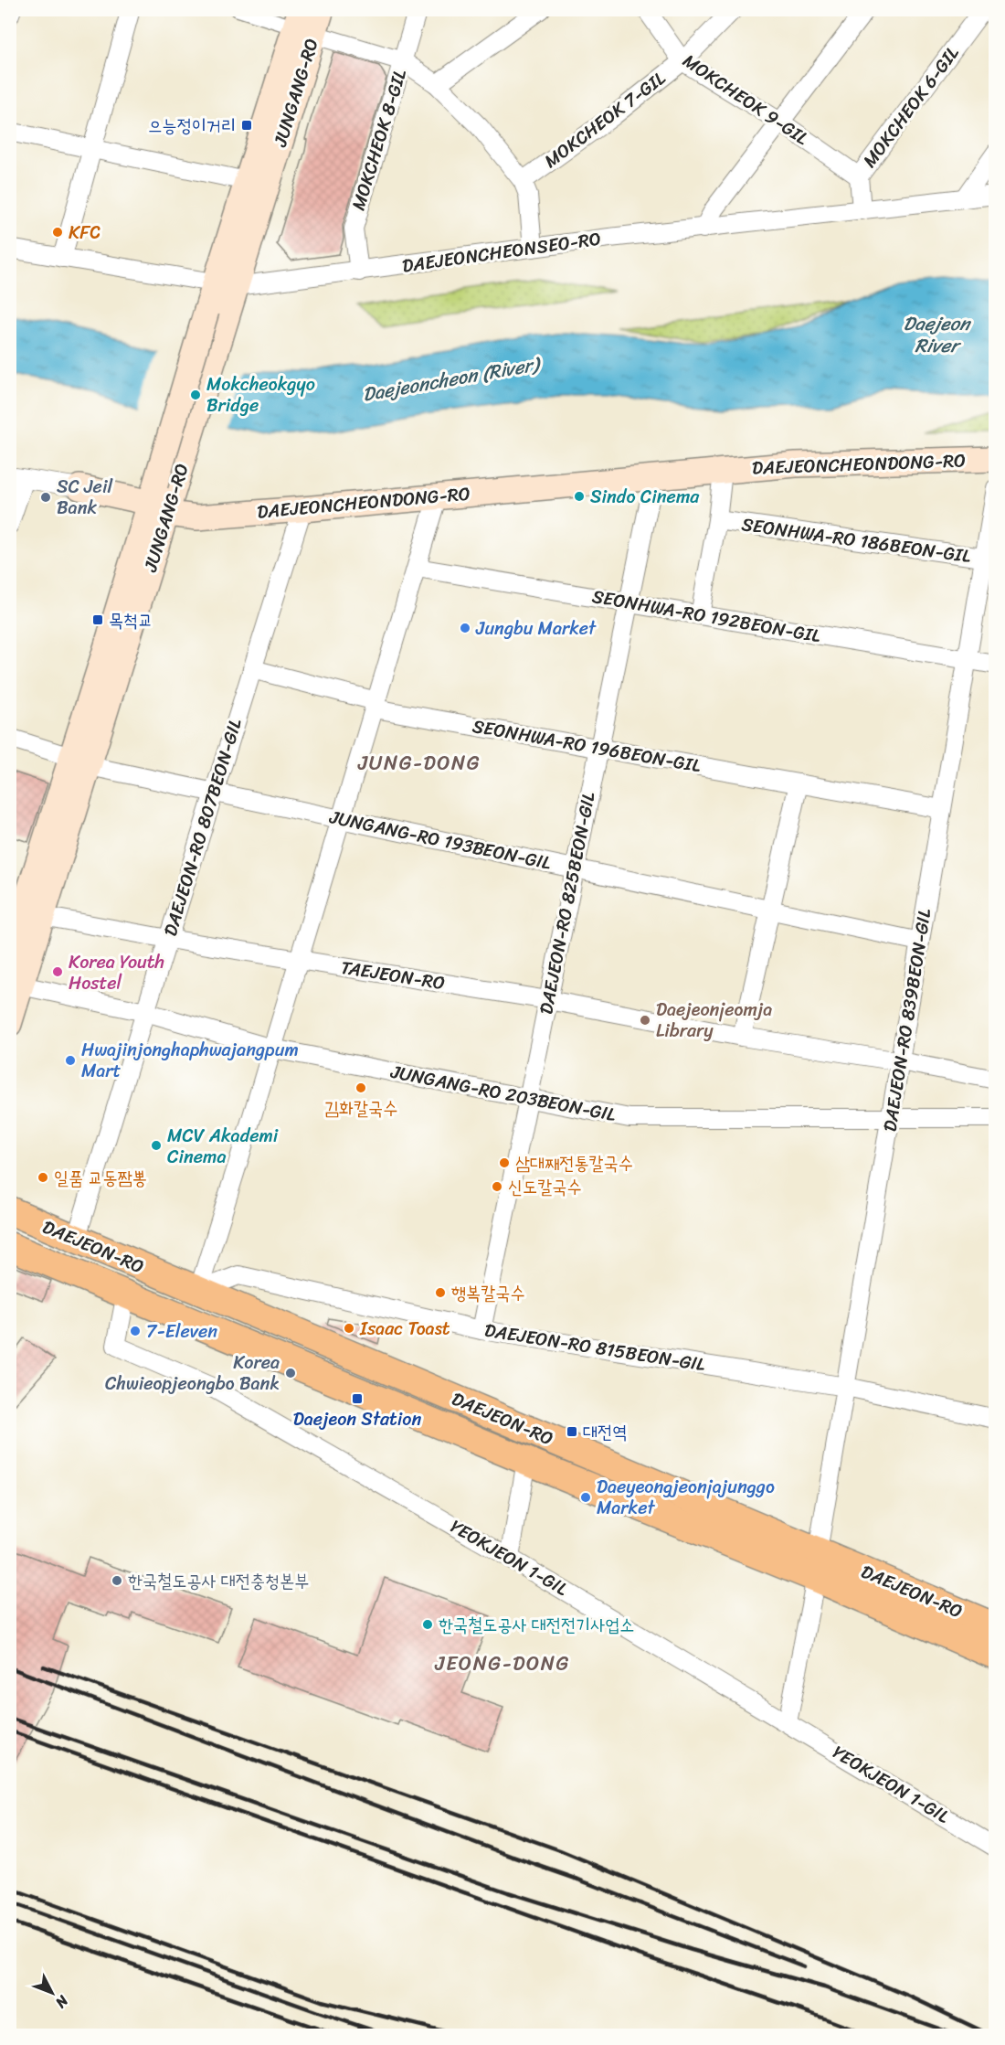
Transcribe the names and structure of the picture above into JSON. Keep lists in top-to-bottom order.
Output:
{
  "streets": {
    "main road": ["JUNGANG-RO", "DAEJEONCHEONDONG-RO", "DAEJEON-RO"],
    "street": [
      "MOKCHEOK 9-GIL",
      "MOKCHEOK 6-GIL",
      "MOKCHEOK 7-GIL",
      "MOKCHEOK 8-GIL",
      "DAEJEONCHEONSEO-RO",
      "SEONHWA-RO 186BEON-GIL",
      "SEONHWA-RO 192BEON-GIL",
      "SEONHWA-RO 196BEON-GIL",
      "DAEJEON-RO 807BEON-GIL",
      "JUNGANG-RO 193BEON-GIL",
      "DAEJEON-RO 825BEON-GIL",
      "TAEJEON-RO",
      "DAEJEON-RO 839BEON-GIL",
      "JUNGANG-RO 203BEON-GIL",
      "DAEJEON-RO 815BEON-GIL",
      "YEOKJEON 1-GIL"
    ]
  },
  "crossings": [
    ["JUNGANG-RO", "DAEJEONCHEONSEO-RO"],
    ["JUNGANG-RO", "DAEJEONCHEONDONG-RO"],
    ["JUNGANG-RO", "JUNGANG-RO 193BEON-GIL"],
    ["JUNGANG-RO", "TAEJEON-RO"],
    ["JUNGANG-RO", "JUNGANG-RO 203BEON-GIL"],
    ["MOKCHEOK 9-GIL", "MOKCHEOK 6-GIL"],
    ["MOKCHEOK 9-GIL", "MOKCHEOK 7-GIL"],
    ["MOKCHEOK 6-GIL", "DAEJEONCHEONSEO-RO"],
    ["MOKCHEOK 8-GIL", "DAEJEONCHEONSEO-RO"],
    ["DAEJEONCHEONDONG-RO", "DAEJEON-RO 807BEON-GIL"],
    ["DAEJEONCHEONDONG-RO", "DAEJEON-RO 825BEON-GIL"],
    ["SEONHWA-RO 186BEON-GIL", "DAEJEON-RO 839BEON-GIL"],
    ["SEONHWA-RO 192BEON-GIL", "DAEJEON-RO 825BEON-GIL"],
    ["SEONHWA-RO 192BEON-GIL", "DAEJEON-RO 839BEON-GIL"],
    ["SEONHWA-RO 196BEON-GIL", "DAEJEON-RO 807BEON-GIL"],
    ["SEONHWA-RO 196BEON-GIL", "DAEJEON-RO 825BEON-GIL"],
    ["SEONHWA-RO 196BEON-GIL", "DAEJEON-RO 839BEON-GIL"],
    ["DAEJEON-RO 807BEON-GIL", "JUNGANG-RO 193BEON-GIL"],
    ["DAEJEON-RO 807BEON-GIL", "TAEJEON-RO"],
    ["DAEJEON-RO 807BEON-GIL", "JUNGANG-RO 203BEON-GIL"],
    ["DAEJEON-RO 807BEON-GIL", "DAEJEON-RO"],
    ["JUNGANG-RO 193BEON-GIL", "DAEJEON-RO 825BEON-GIL"],
    ["JUNGANG-RO 193BEON-GIL", "DAEJEON-RO 839BEON-GIL"],
    ["DAEJEON-RO 825BEON-GIL", "TAEJEON-RO"],
    ["DAEJEON-RO 825BEON-GIL", "JUNGANG-RO 203BEON-GIL"],
    ["DAEJEON-RO 825BEON-GIL", "DAEJEON-RO 815BEON-GIL"],
    ["TAEJEON-RO", "DAEJEON-RO 839BEON-GIL"],
    ["DAEJEON-RO 839BEON-GIL", "JUNGANG-RO 203BEON-GIL"],
    ["DAEJEON-RO 839BEON-GIL", "DAEJEON-RO"],
    ["DAEJEON-RO 839BEON-GIL", "DAEJEON-RO 815BEON-GIL"],
    ["DAEJEON-RO", "DAEJEON-RO 815BEON-GIL"],
    ["DAEJEON-RO", "YEOKJEON 1-GIL"]
  ],
  "districts": ["JUNG-DONG", "JEONG-DONG"],
  "water": ["Daejeon River", "Daejeoncheon (River)"],
  "places": {
    "transit": [
      "으능정이거리",
      "목척교",
      "Daejeon Station",
      "대전역"
    ],
    "other": [
      "KFC",
      "Mokcheokgyo Bridge",
      "Sindo Cinema",
      "SC Jeil Bank",
      "Jungbu Market",
      "Korea Youth Hostel",
      "Daejeonjeomja Library",
      "Hwajinjonghaphwajangpum Mart",
      "김화칼국수",
      "MCV Akademi Cinema",
      "삼대째전통칼국수",
      "일품 교동짬뽕",
      "신도칼국수",
      "행복칼국수",
      "Isaac Toast",
      "7-Eleven",
      "Korea Chwieopjeongbo Bank",
      "Daeyeongjeonjajunggo Market",
      "한국철도공사 대전충청본부",
      "한국철도공사 대전전기사업소"
    ]
  },
  "north": "bottom right"
}
